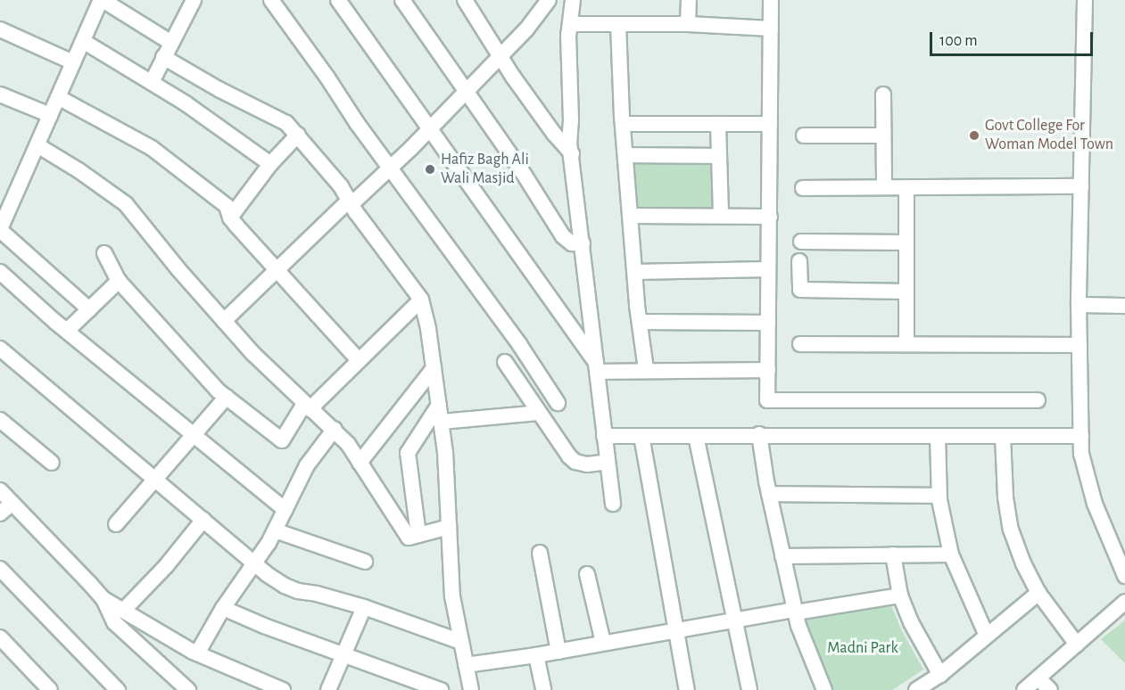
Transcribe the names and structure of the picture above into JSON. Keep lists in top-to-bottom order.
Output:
{
  "parks": ["Madni Park"],
  "places": ["Govt College For Woman Model Town", "Hafiz Bagh Ali Wali Masjid"],
  "scale_bar": "100 m"
}
